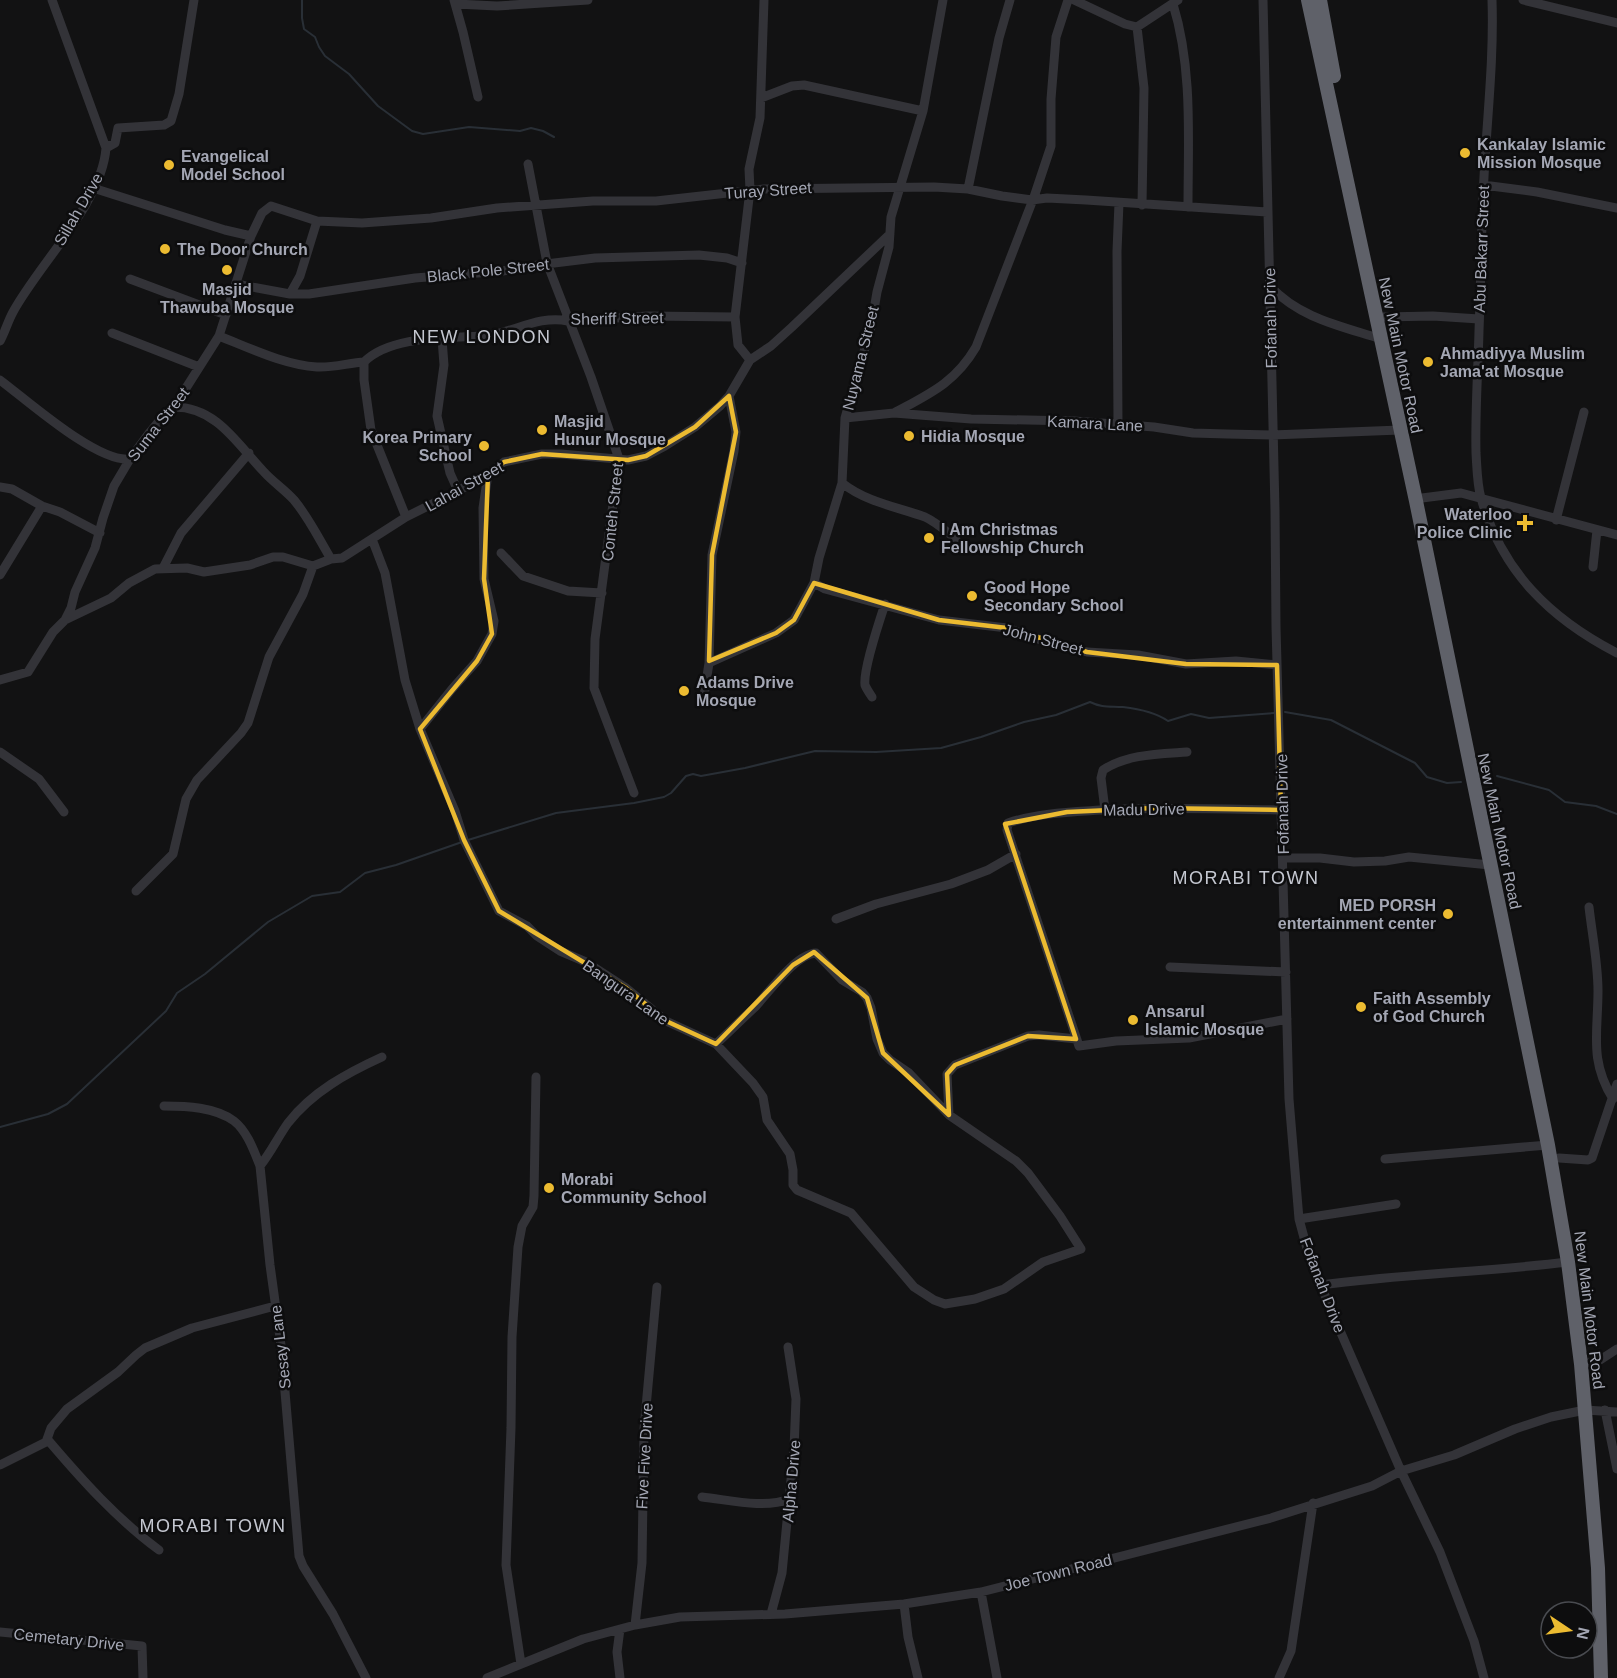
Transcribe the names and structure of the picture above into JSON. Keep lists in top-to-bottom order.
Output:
{
  "streets": {
    "highway": ["New Main Motor Road"],
    "street": [
      "Turay Street",
      "Sillah Drive",
      "Abu Bakarr Street",
      "Black Pole Street",
      "Sheriff Street",
      "Fofanah Drive",
      "Nuyama Street",
      "Kamara Lane",
      "Suma Street",
      "Lahai Street",
      "Conteh Street",
      "John Street",
      "Madu Drive",
      "Bangura Lane",
      "Sesay Lane",
      "Five Five Drive",
      "Alpha Drive",
      "Joe Town Road",
      "Cemetary Drive"
    ]
  },
  "crossings": [
    ["Turay Street", "Fofanah Drive"],
    ["Turay Street", "Nuyama Street"],
    ["Turay Street", "Suma Street"],
    ["Turay Street", "Conteh Street"],
    ["Black Pole Street", "Suma Street"],
    ["Black Pole Street", "Conteh Street"],
    ["Sheriff Street", "Conteh Street"],
    ["Fofanah Drive", "Kamara Lane"],
    ["Fofanah Drive", "John Street"],
    ["Fofanah Drive", "Madu Drive"],
    ["Fofanah Drive", "Joe Town Road"],
    ["New Main Motor Road", "Kamara Lane"],
    ["New Main Motor Road", "Joe Town Road"],
    ["Nuyama Street", "Kamara Lane"],
    ["Nuyama Street", "Lahai Street"],
    ["Nuyama Street", "John Street"],
    ["Lahai Street", "Conteh Street"],
    ["Lahai Street", "Bangura Lane"],
    ["Five Five Drive", "Joe Town Road"],
    ["Alpha Drive", "Joe Town Road"]
  ],
  "districts": ["NEW LONDON", "MORABI TOWN", "MORABI TOWN"],
  "places": {
    "other": [
      "Kankalay Islamic Mission Mosque",
      "Evangelical Model School",
      "The Door Church",
      "Masjid Thawuba Mosque",
      "Ahmadiyya Muslim Jama'at Mosque",
      "Masjid Hunur Mosque",
      "Hidia Mosque",
      "Korea Primary School",
      "I Am Christmas Fellowship Church",
      "Good Hope Secondary School",
      "Adams Drive Mosque",
      "MED PORSH entertainment center",
      "Faith Assembly of God Church",
      "Ansarul Islamic Mosque",
      "Morabi Community School"
    ],
    "health": ["Waterloo Police Clinic"]
  },
  "north": "right"
}
